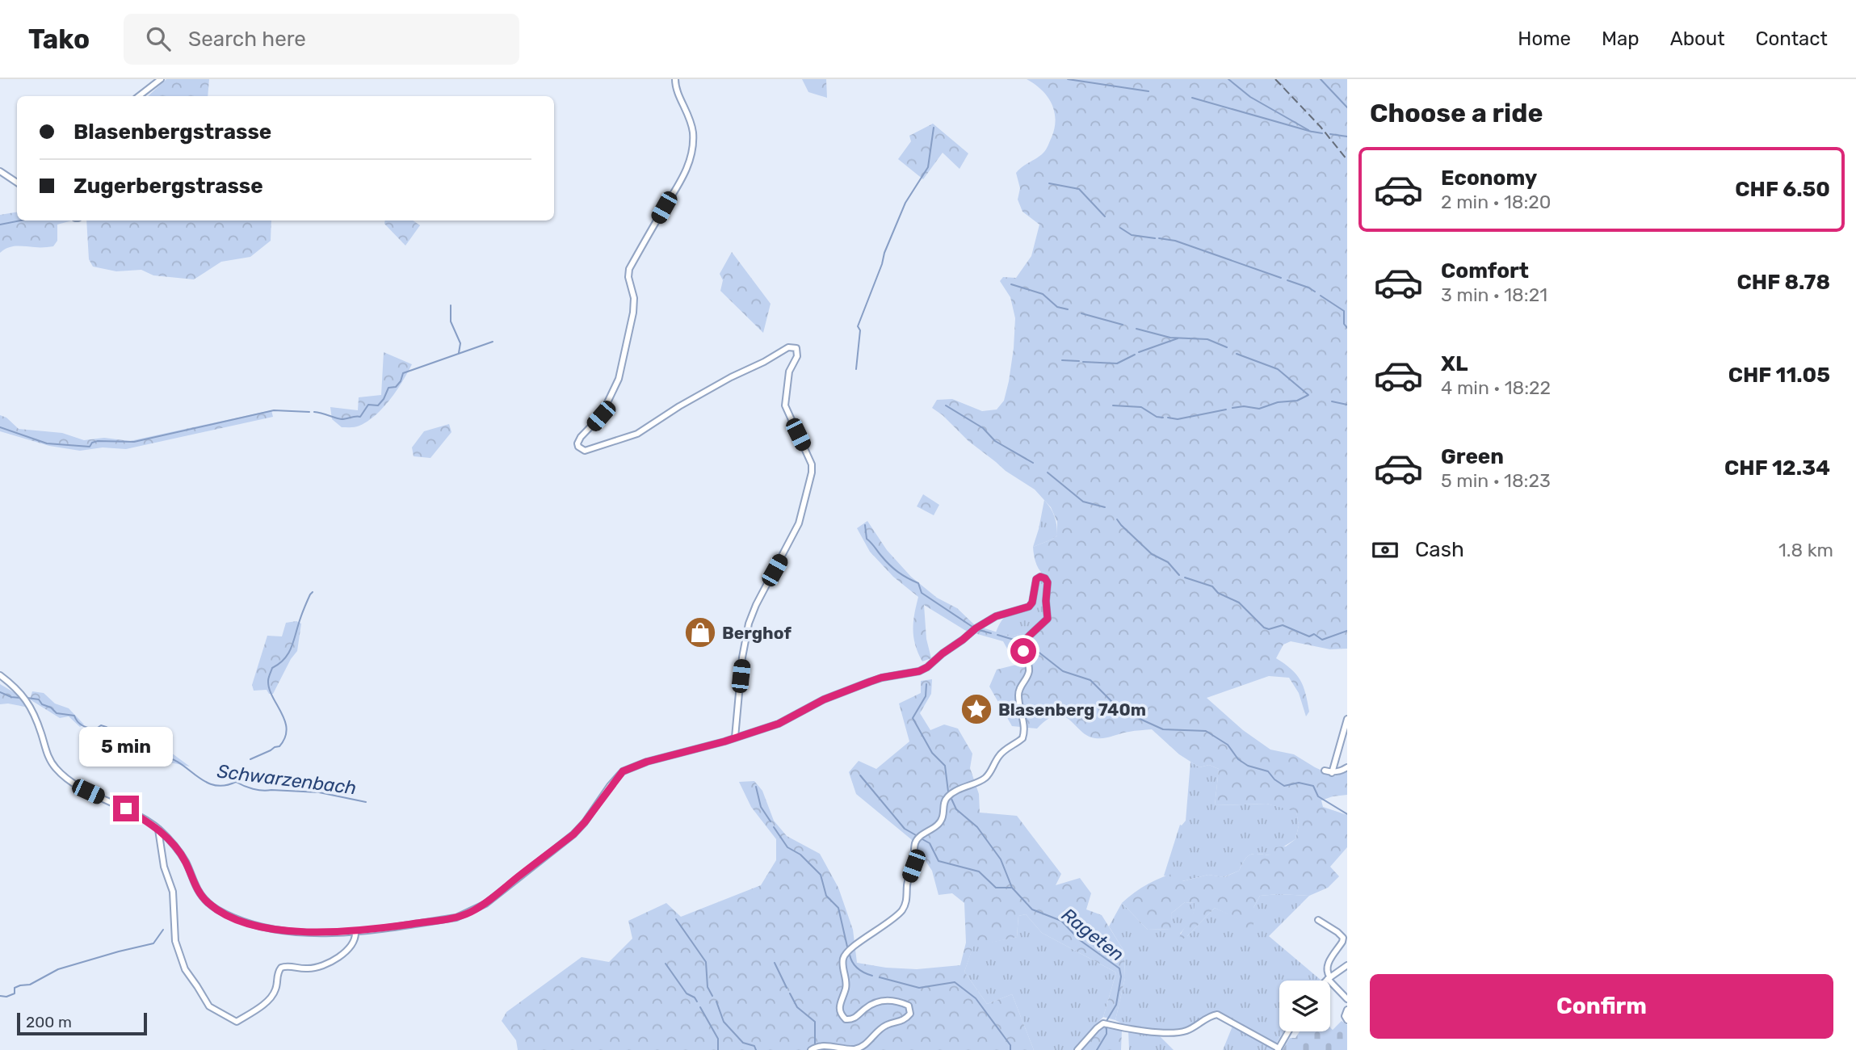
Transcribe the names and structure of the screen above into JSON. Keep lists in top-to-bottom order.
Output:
{
  "water": ["Schwarzenbach", "Rageten"],
  "places": {
    "shop": ["Berghof"],
    "place": ["Blasenberg 740m"]
  },
  "scale_bar": "200 m",
  "page": {
    "header": "Tako",
    "search": "Search here",
    "nav": [
      "Home",
      "Map",
      "About",
      "Contact"
    ],
    "heading": "Choose a ride",
    "banner": ["Blasenbergstrasse", "Zugerbergstrasse"],
    "list": [
      {
        "name": "Economy",
        "note": "2 min · 18:20",
        "value": "CHF 6.50"
      },
      {
        "name": "Comfort",
        "note": "3 min · 18:21",
        "value": "CHF 8.78"
      },
      {
        "name": "XL",
        "note": "4 min · 18:22",
        "value": "CHF 11.05"
      },
      {
        "name": "Green",
        "note": "5 min · 18:23",
        "value": "CHF 12.34"
      }
    ],
    "pay": ["Cash", "1.8 km"],
    "bubble": "5 min",
    "buttons": "Confirm",
    "scale": "200 m"
  }
}
